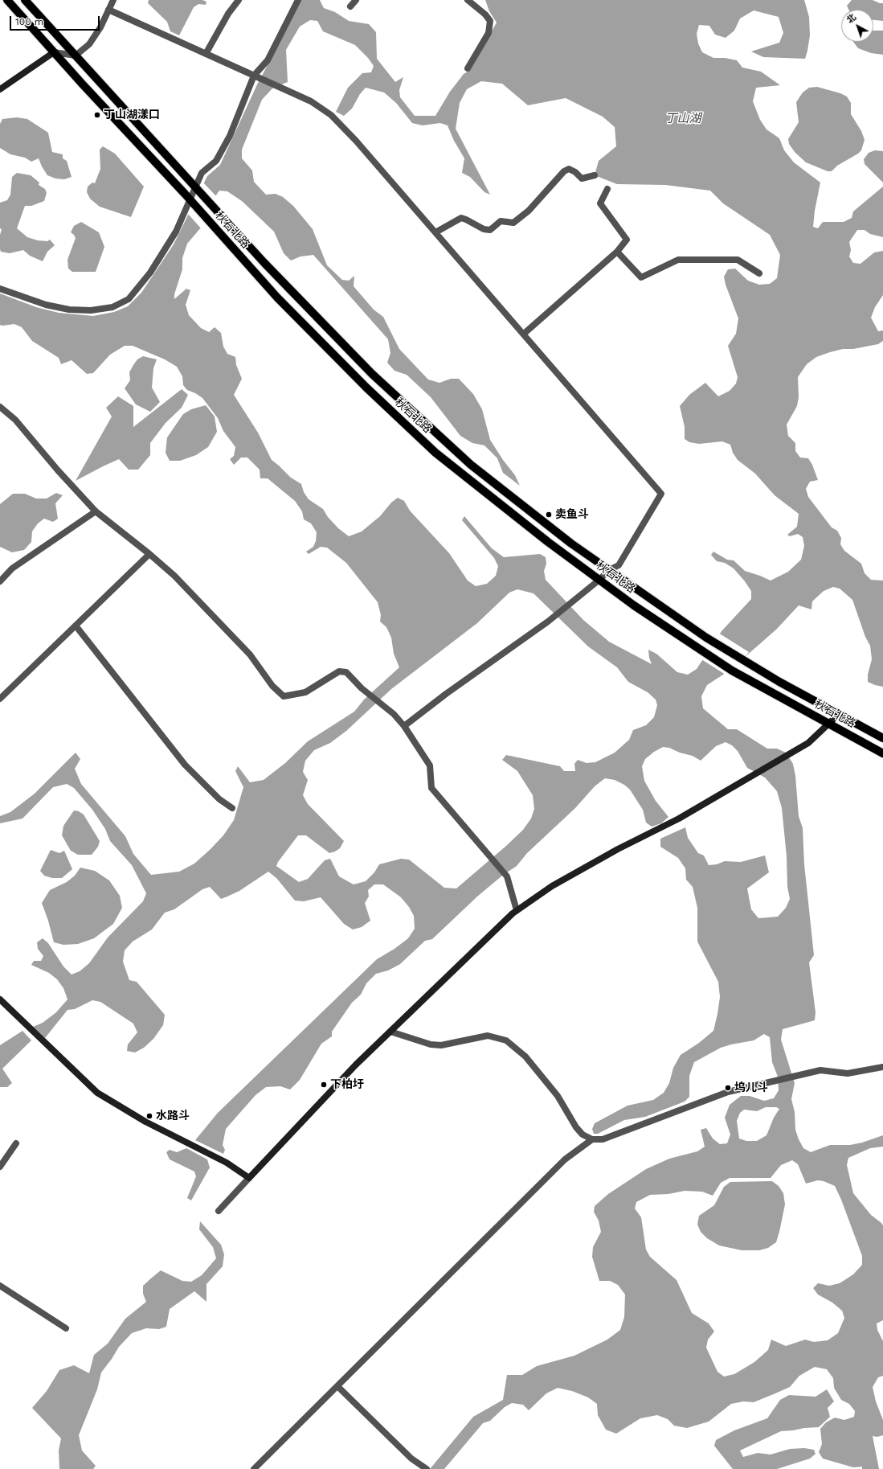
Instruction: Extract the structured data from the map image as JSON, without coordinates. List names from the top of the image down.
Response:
{
  "streets": {
    "main road": ["秋石北路"]
  },
  "water": ["丁山湖"],
  "places": [
    "丁山湖漾口",
    "卖鱼斗",
    "下柏圩",
    "坞儿斗",
    "水路斗"
  ],
  "scale_bar": "100 m",
  "north": "top left"
}
